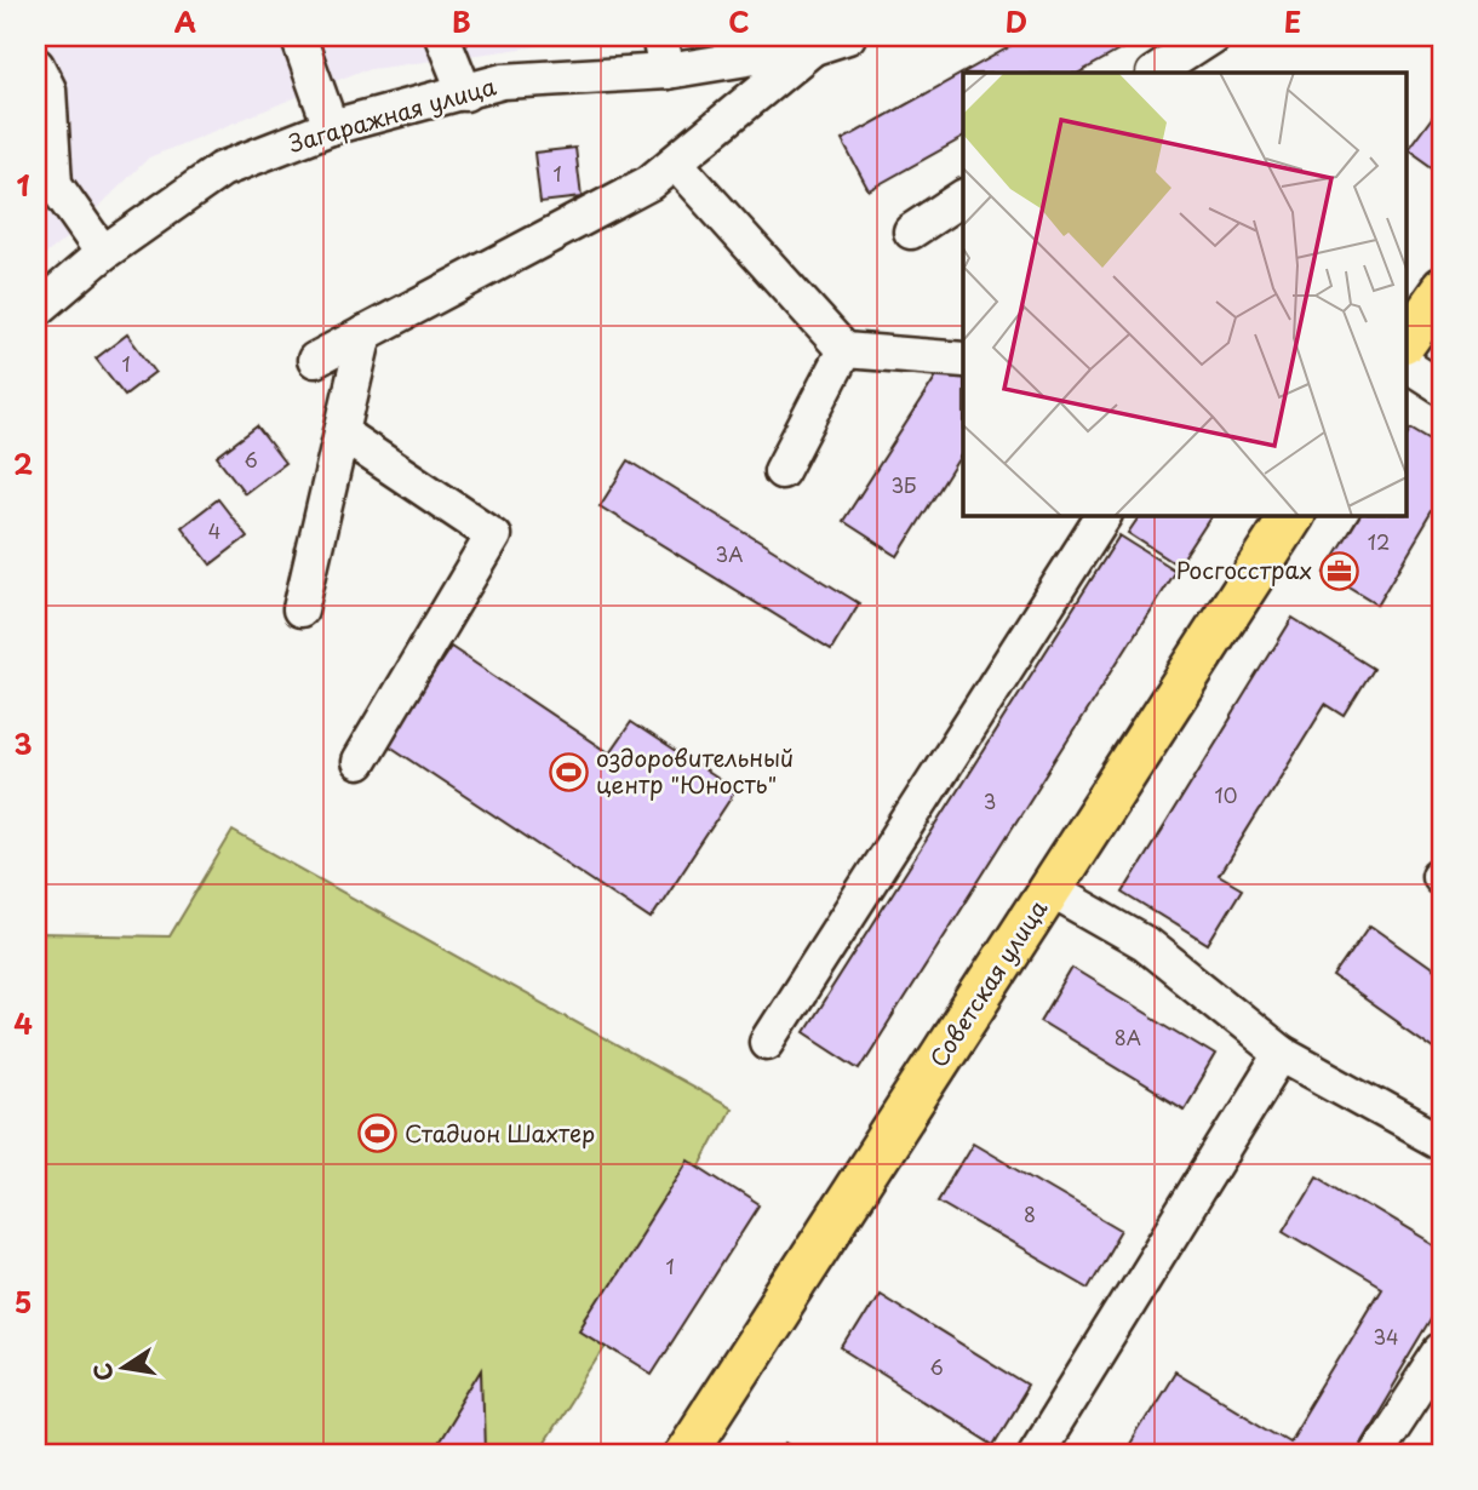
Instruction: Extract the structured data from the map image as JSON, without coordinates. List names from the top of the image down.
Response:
{
  "streets": {
    "main road": ["Советская улица"],
    "street": ["Загаражная улица"]
  },
  "places": {
    "office": ["Росгосстрах"],
    "sports": ["оздоровительный центр \"Юность\"", "Стадион Шахтер"]
  },
  "house_numbers": [
    "1",
    "1",
    "6",
    "3Б",
    "4",
    "12",
    "3А",
    "10",
    "3",
    "8А",
    "8",
    "1",
    "34",
    "6"
  ],
  "north": "left",
  "grid": {
    "columns": [
      "A",
      "B",
      "C",
      "D",
      "E"
    ],
    "rows": [
      "1",
      "2",
      "3",
      "4",
      "5"
    ]
  }
}
